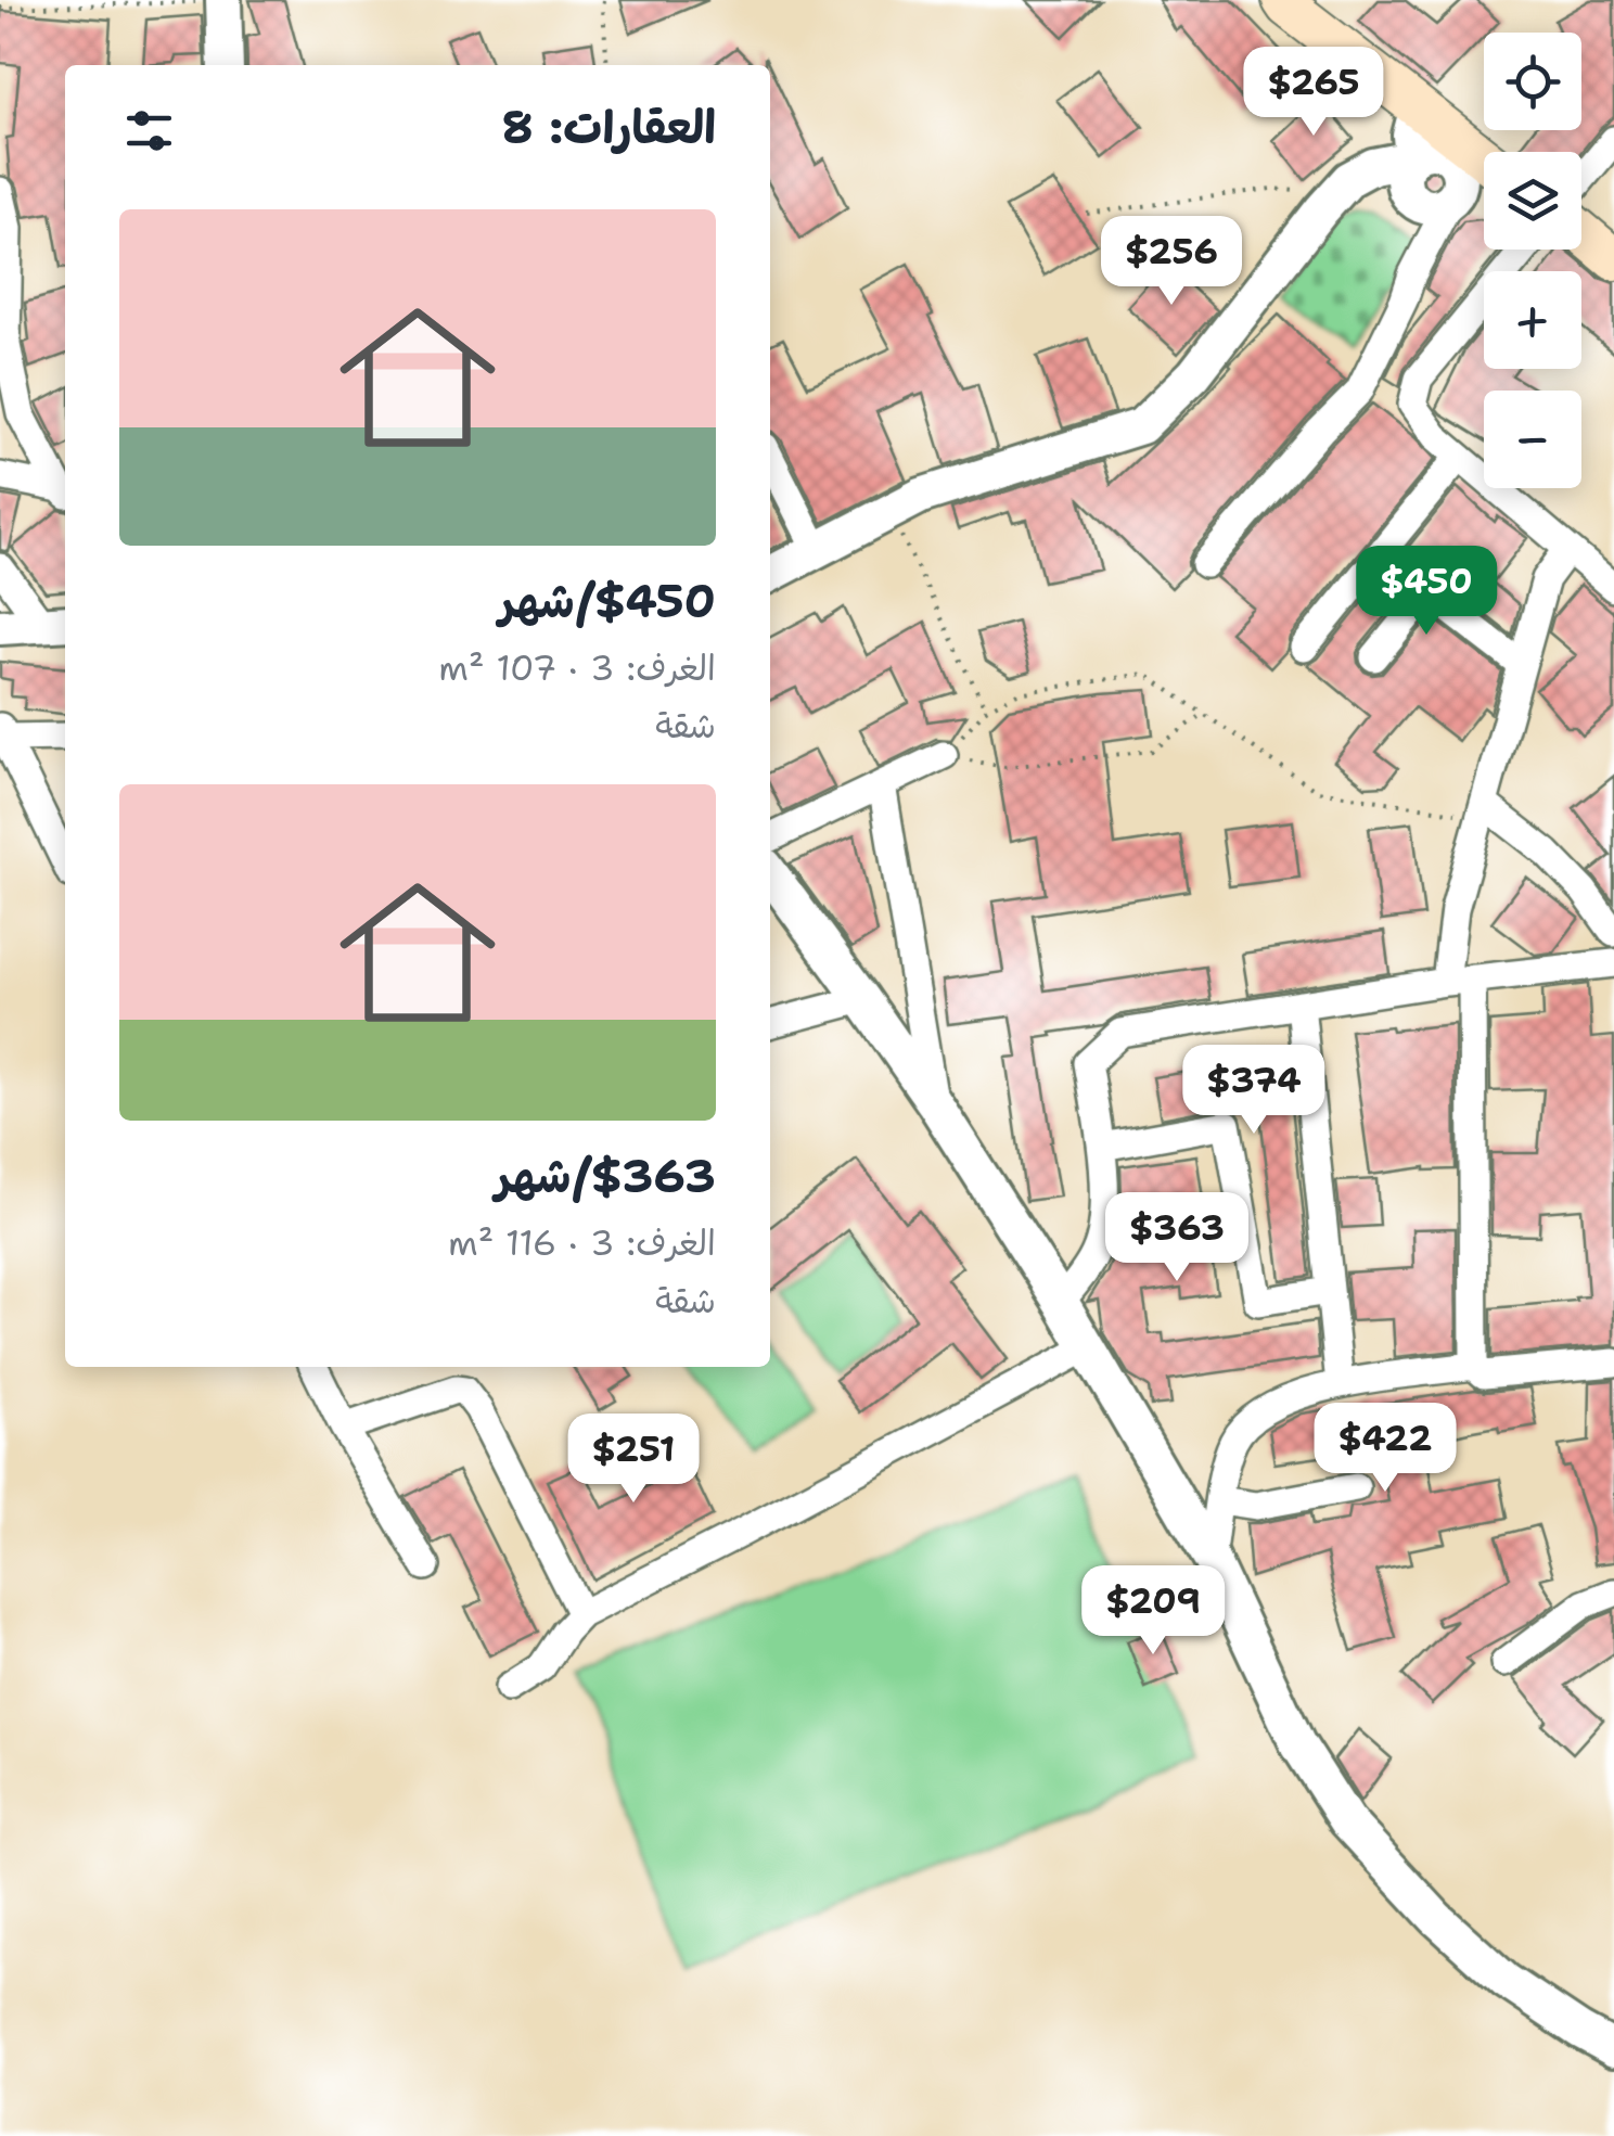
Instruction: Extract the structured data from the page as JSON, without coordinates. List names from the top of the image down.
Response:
{
  "page": {
    "map_buttons": ["+", "−"],
    "price": [
      "$265",
      "$256",
      "$450",
      "$374",
      "$363",
      "$422",
      "$251",
      "$209"
    ],
    "heading": "العقارات: 8",
    "list": [
      {
        "name": "$450/شهر",
        "note": "الغرف: 3 · 107 m² · شقة"
      },
      {
        "name": "$363/شهر",
        "note": "الغرف: 3 · 116 m² · شقة"
      }
    ]
  }
}
